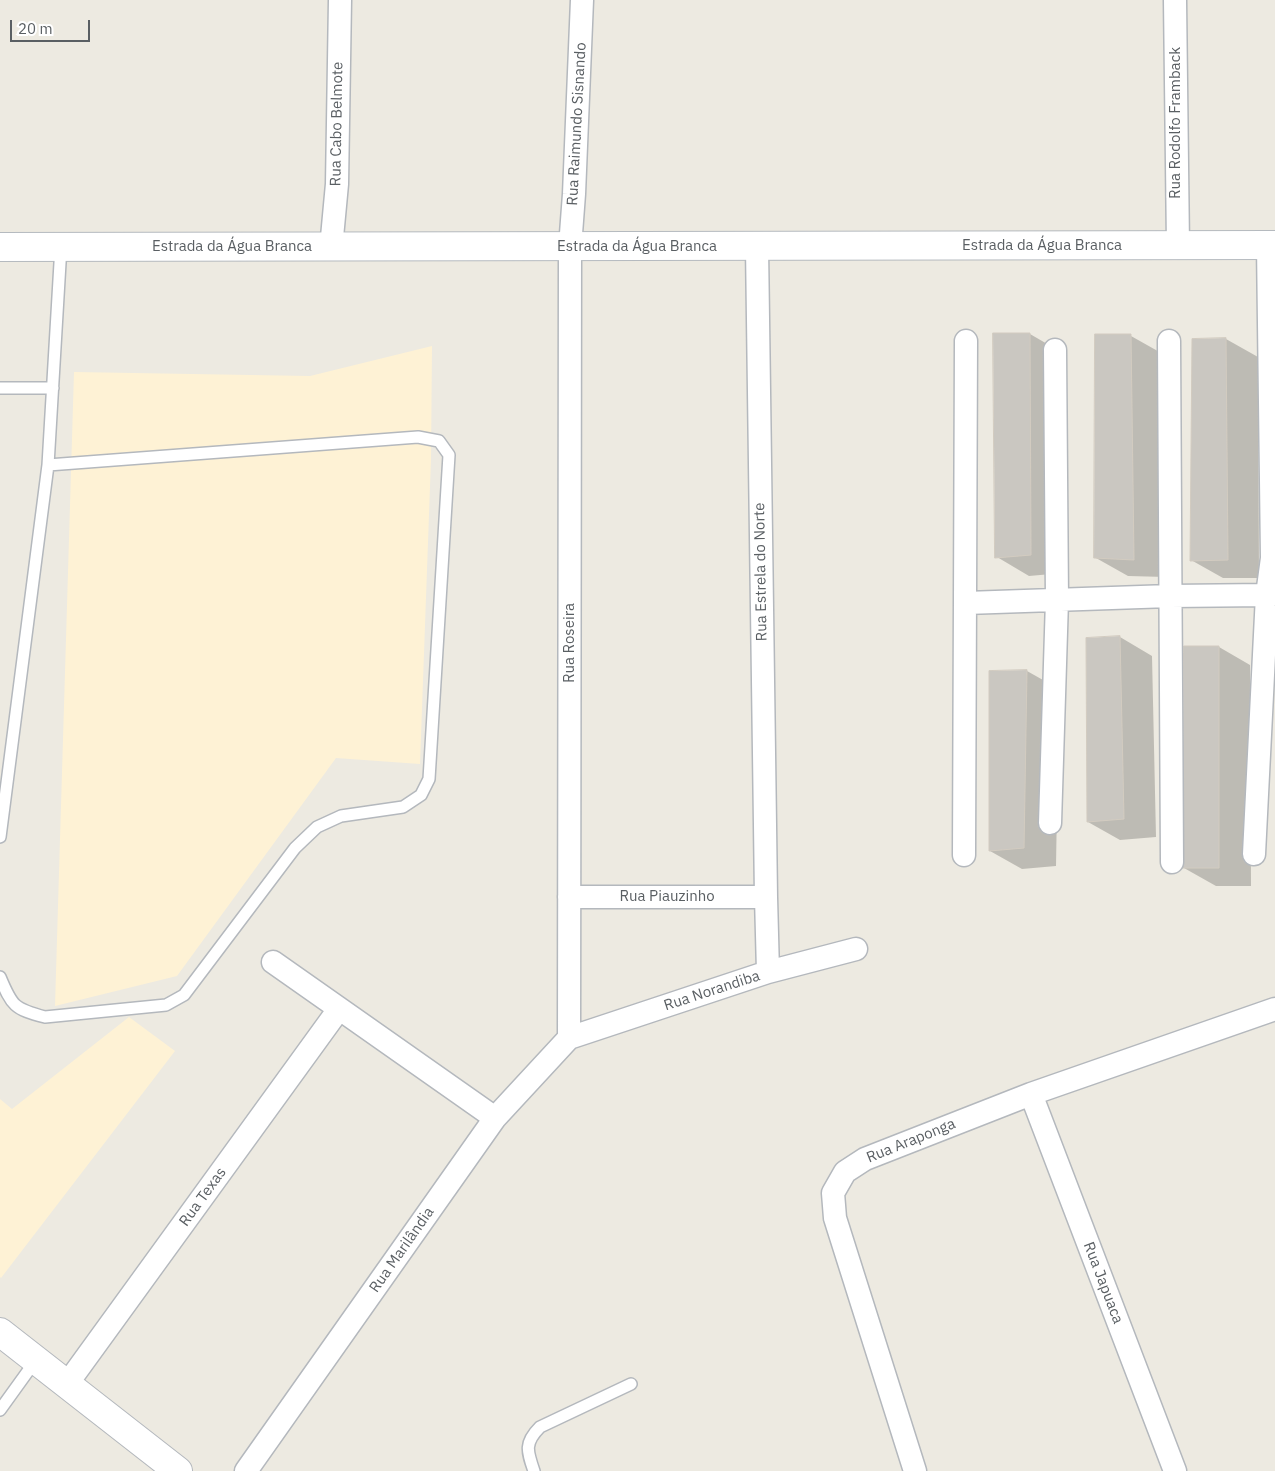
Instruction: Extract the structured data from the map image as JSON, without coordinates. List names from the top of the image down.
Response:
{
  "streets": {
    "main road": ["Estrada da Água Branca"],
    "street": [
      "Rua Rodolfo Framback",
      "Rua Cabo Belmote",
      "Rua Raimundo Sisnando",
      "Rua Estrela do Norte",
      "Rua Roseira",
      "Rua Piauzinho",
      "Rua Norandiba",
      "Rua Araponga",
      "Rua Texas",
      "Rua Marilândia",
      "Rua Japuaca"
    ]
  },
  "crossings": [
    ["Rua Rodolfo Framback", "Estrada da Água Branca"],
    ["Rua Cabo Belmote", "Estrada da Água Branca"],
    ["Rua Raimundo Sisnando", "Estrada da Água Branca"],
    ["Rua Raimundo Sisnando", "Rua Roseira"],
    ["Estrada da Água Branca", "Rua Estrela do Norte"],
    ["Estrada da Água Branca", "Rua Roseira"],
    ["Rua Estrela do Norte", "Rua Piauzinho"],
    ["Rua Estrela do Norte", "Rua Norandiba"],
    ["Rua Roseira", "Rua Piauzinho"],
    ["Rua Roseira", "Rua Norandiba"],
    ["Rua Roseira", "Rua Marilândia"],
    ["Rua Norandiba", "Rua Marilândia"],
    ["Rua Araponga", "Rua Japuaca"]
  ],
  "scale_bar": "20 m"
}
